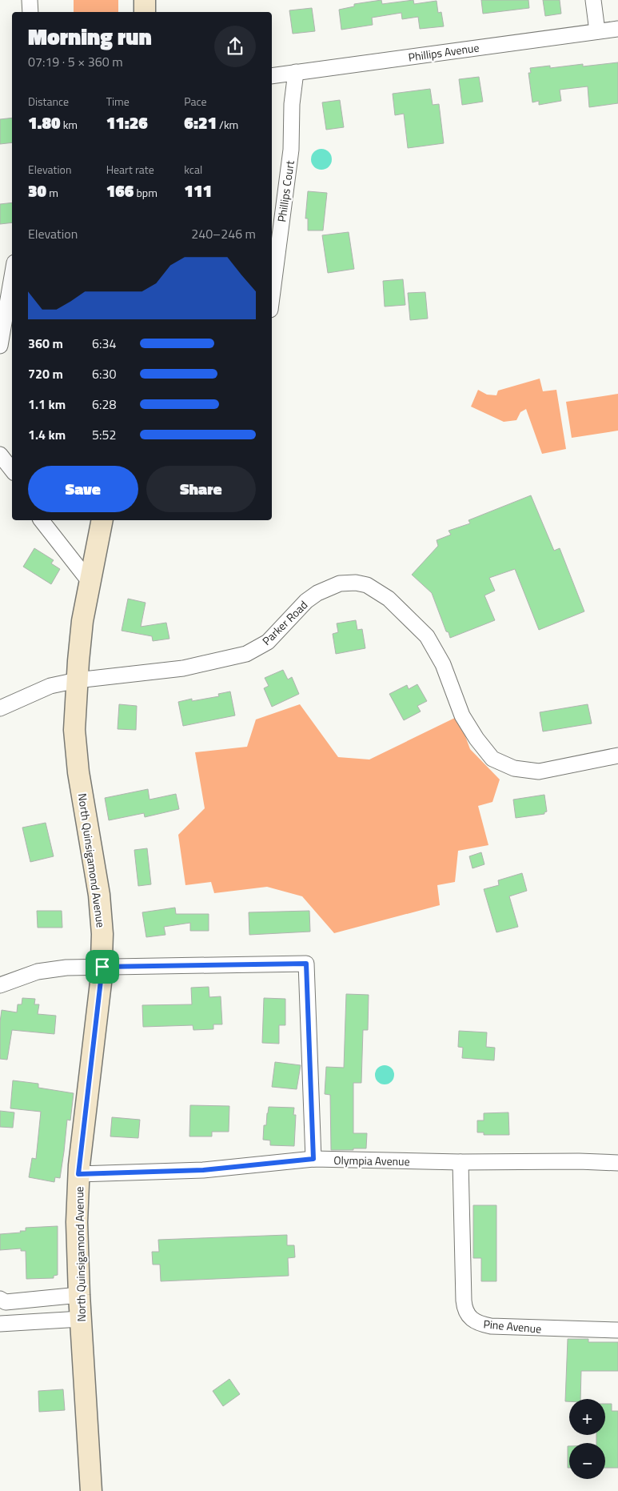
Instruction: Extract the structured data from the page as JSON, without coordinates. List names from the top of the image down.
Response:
{
  "streets": {
    "main road": ["North Quinsigamond Avenue"],
    "street": [
      "Phillips Avenue",
      "Phillips Court",
      "Parker Road",
      "Olympia Avenue",
      "Pine Avenue"
    ]
  },
  "crossings": [
    ["Phillips Avenue", "Phillips Court"],
    ["Parker Road", "North Quinsigamond Avenue"],
    ["North Quinsigamond Avenue", "Olympia Avenue"],
    ["Olympia Avenue", "Pine Avenue"]
  ],
  "page": {
    "heading": ["Morning run", "07:19 · 5 × 360 m"],
    "stats": [
      ["Distance", "1.80 km"],
      ["Time", "11:26"],
      ["Pace", "6:21 /km"],
      ["Elevation", "30 m"],
      ["Heart rate", "166 bpm"],
      ["kcal", "111"]
    ],
    "chart": ["Elevation", "240–246 m"],
    "list": [
      {
        "name": "360 m",
        "note": "6:34"
      },
      {
        "name": "720 m",
        "note": "6:30"
      },
      {
        "name": "1.1 km",
        "note": "6:28"
      },
      {
        "name": "1.4 km",
        "note": "5:52"
      }
    ],
    "buttons": ["Save", "Share"],
    "map_buttons": ["+", "−"]
  }
}
